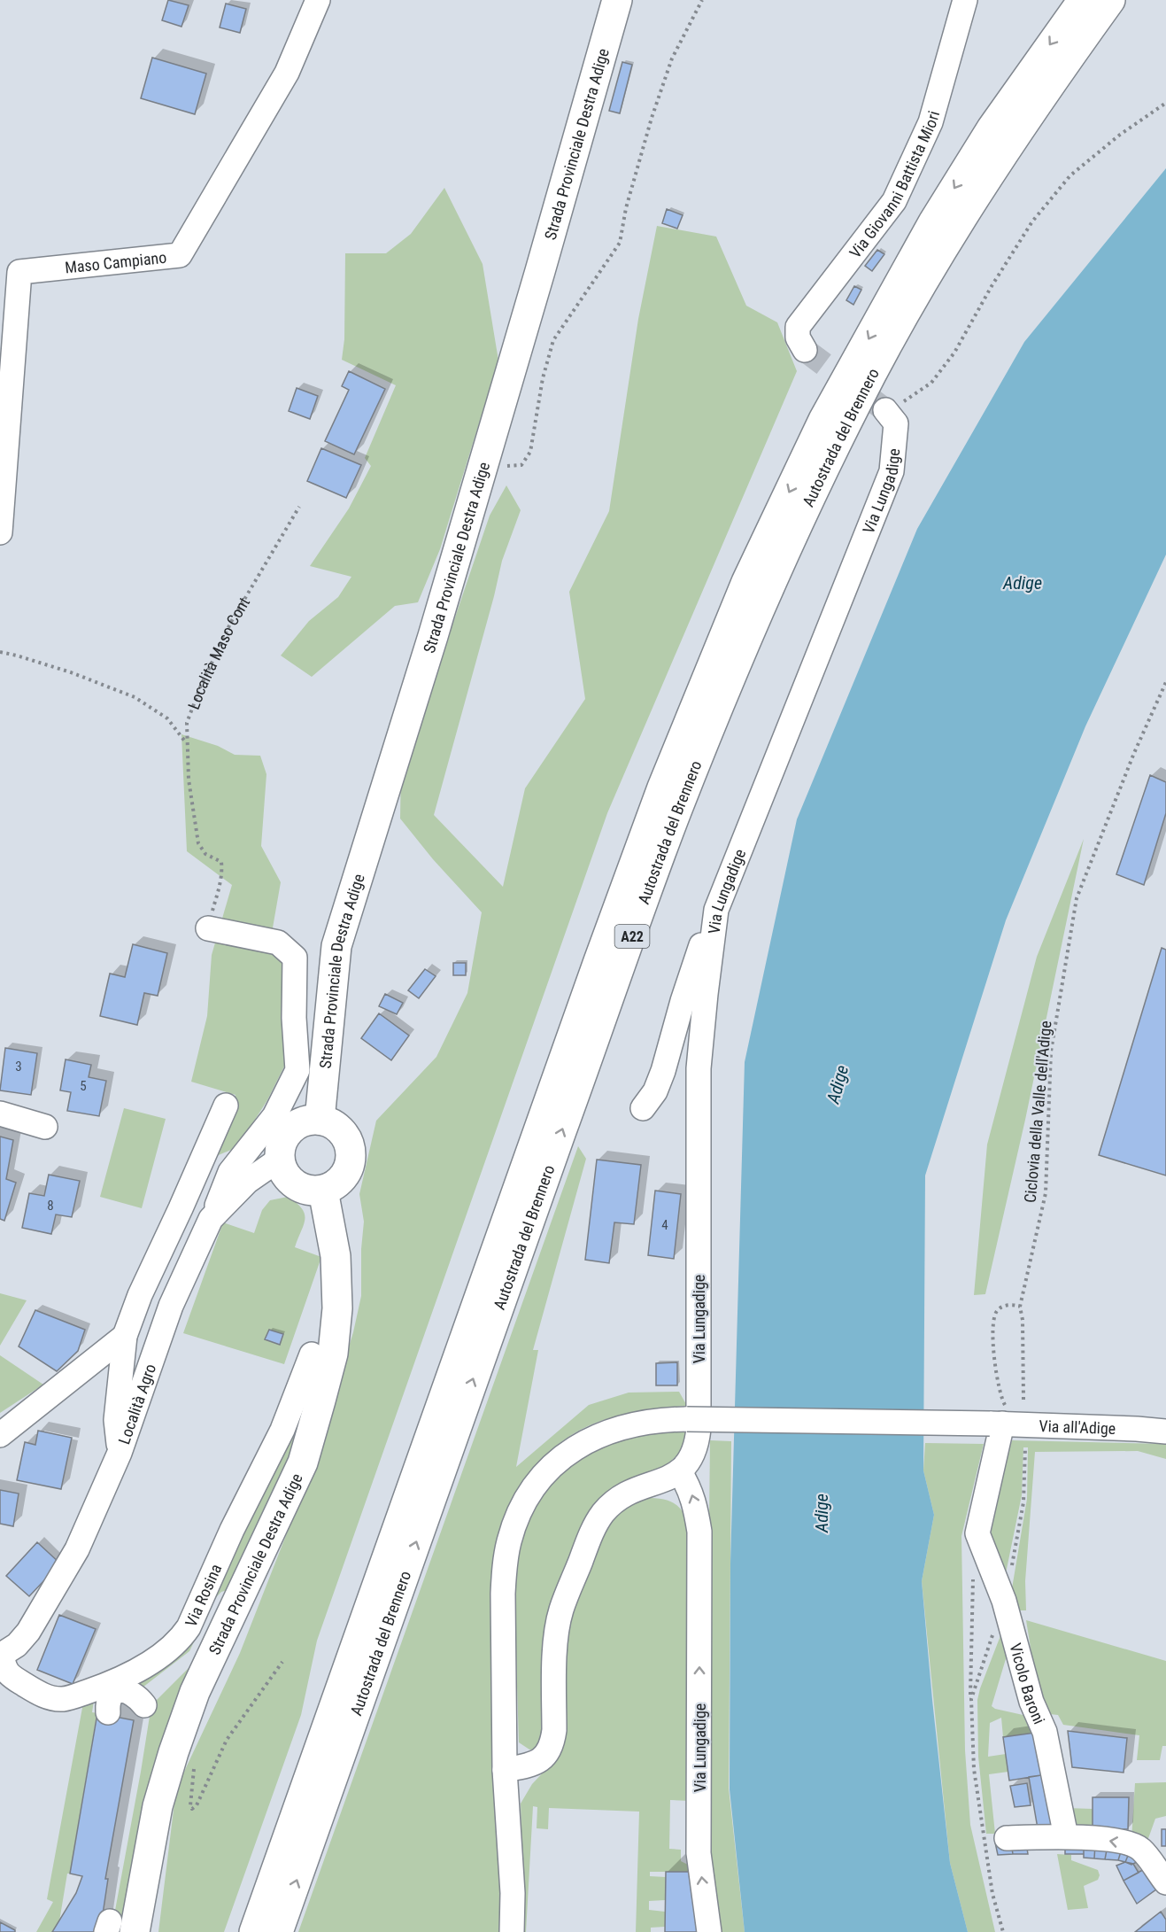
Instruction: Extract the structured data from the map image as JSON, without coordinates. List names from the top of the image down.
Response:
{
  "streets": {
    "main road": ["Strada Provinciale Destra Adige", "Autostrada del Brennero", "A22"],
    "street": [
      "Via Giovanni Battista Miori",
      "Maso Campiano",
      "Via Lungadige",
      "Località Agro",
      "Via all'Adige",
      "Via Rosina",
      "Vicolo Baroni"
    ],
    "path": ["Località Maso Cont", "Ciclovia della Valle dell'Adige"]
  },
  "crossings": [
    ["Strada Provinciale Destra Adige", "Località Agro"],
    ["Via Lungadige", "Via all'Adige"],
    ["Località Agro", "Via Rosina"],
    ["Via all'Adige", "Vicolo Baroni"]
  ],
  "water": ["Adige"],
  "house_numbers": [
    "3",
    "5",
    "8",
    "4"
  ]
}
